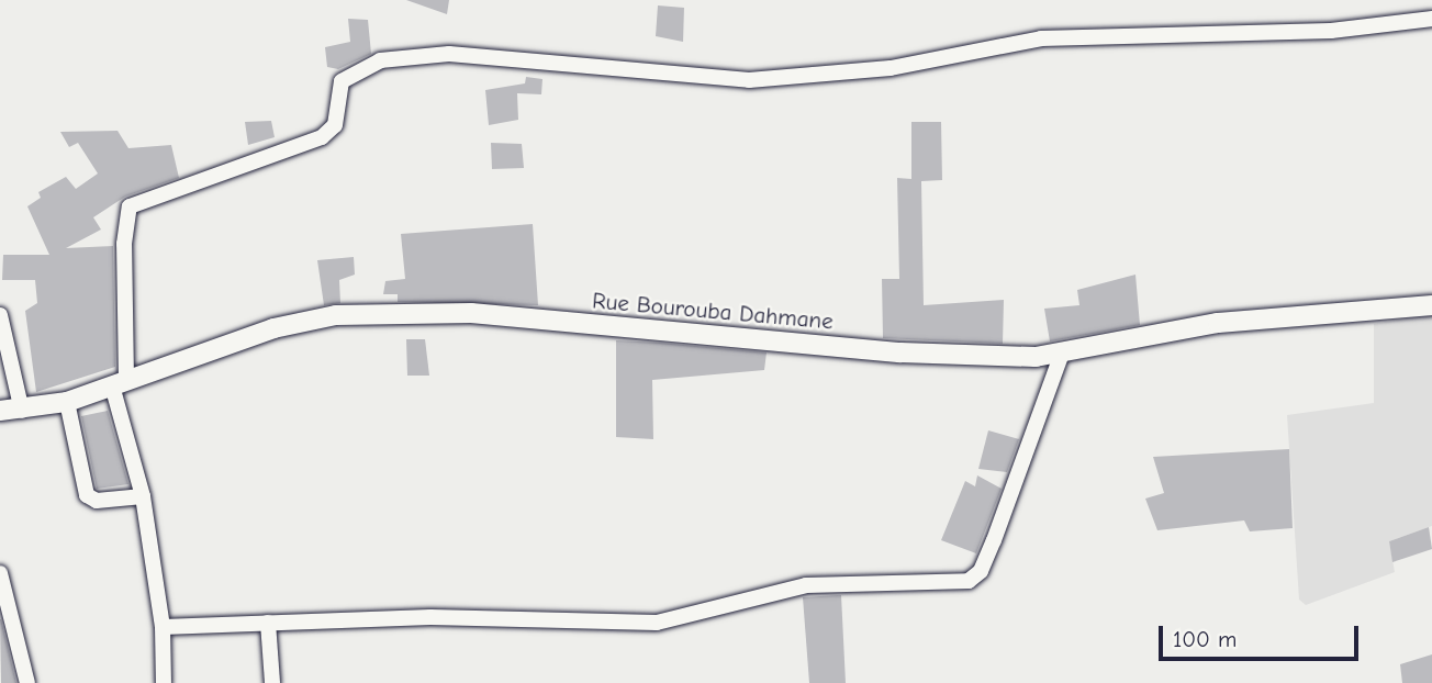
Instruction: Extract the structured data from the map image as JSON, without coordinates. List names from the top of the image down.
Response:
{
  "streets": {
    "street": ["Rue Bourouba Dahmane"]
  },
  "scale_bar": "100 m"
}
